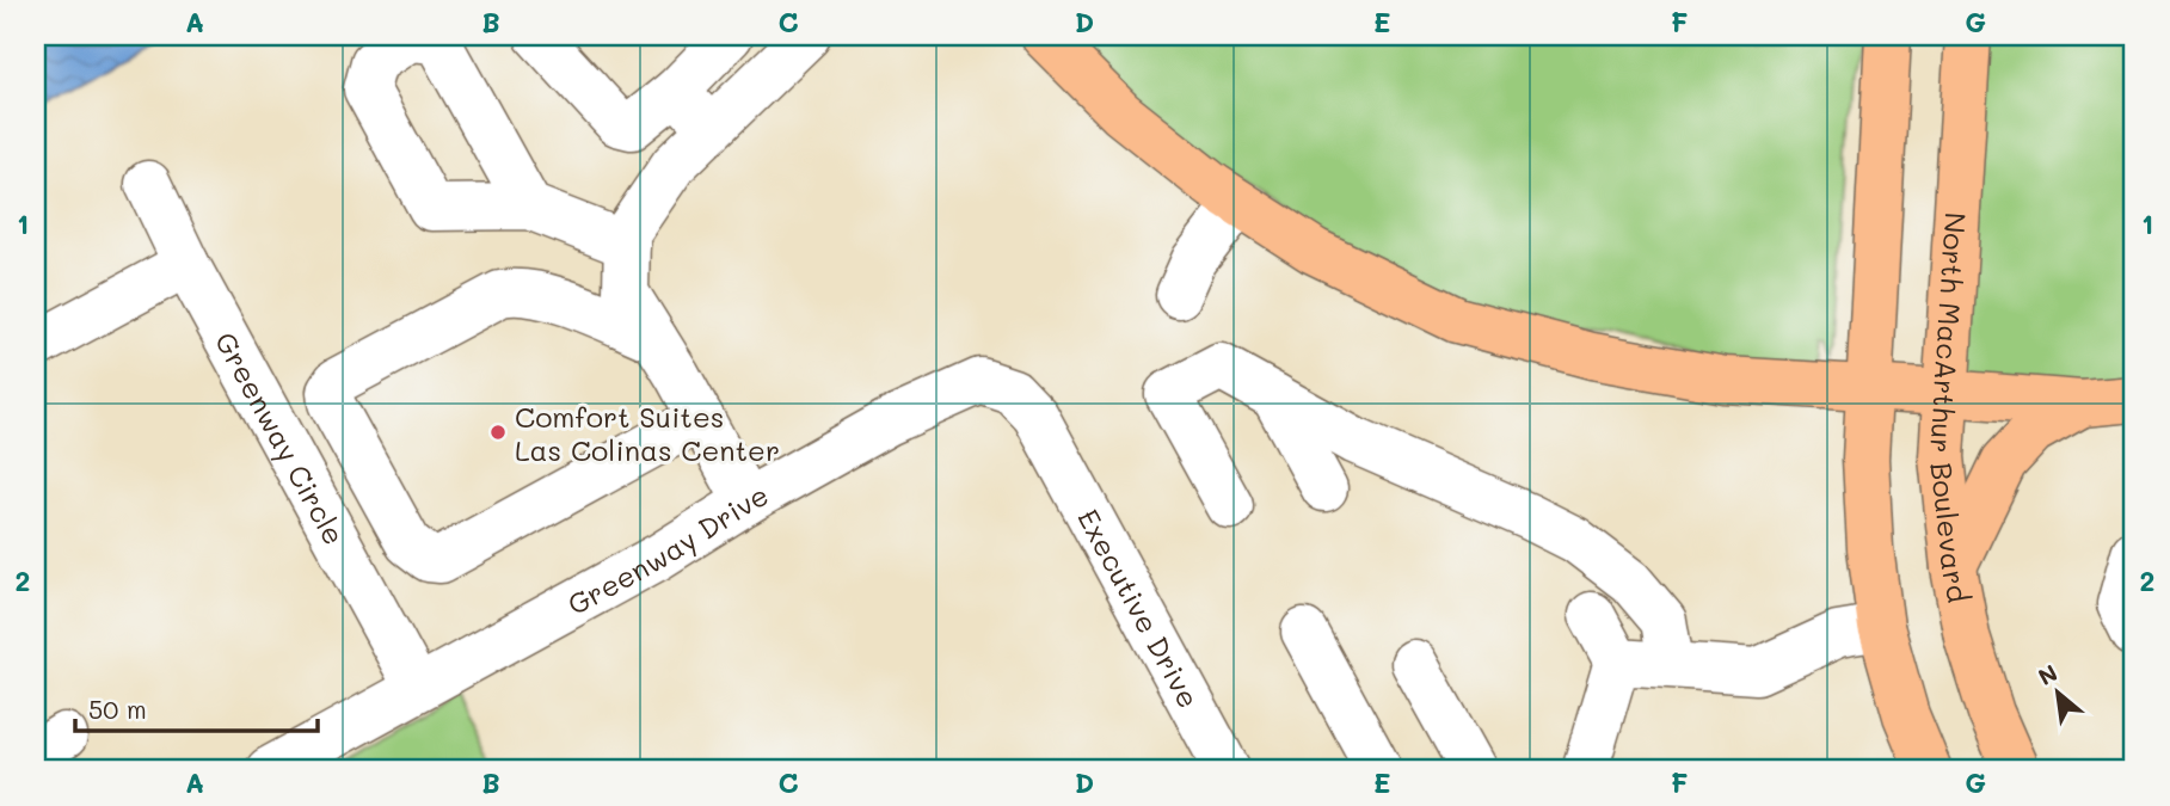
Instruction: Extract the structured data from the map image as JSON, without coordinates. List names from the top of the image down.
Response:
{
  "streets": {
    "main road": ["North MacArthur Boulevard"],
    "street": ["Greenway Circle", "Greenway Drive", "Executive Drive"]
  },
  "crossings": [
    ["Greenway Circle", "Greenway Drive"],
    ["Greenway Drive", "Executive Drive"]
  ],
  "places": ["Comfort Suites Las Colinas Center"],
  "scale_bar": "50 m",
  "north": "top left",
  "grid": {
    "columns": [
      "A",
      "B",
      "C",
      "D",
      "E",
      "F",
      "G"
    ],
    "rows": ["1", "2"]
  }
}
